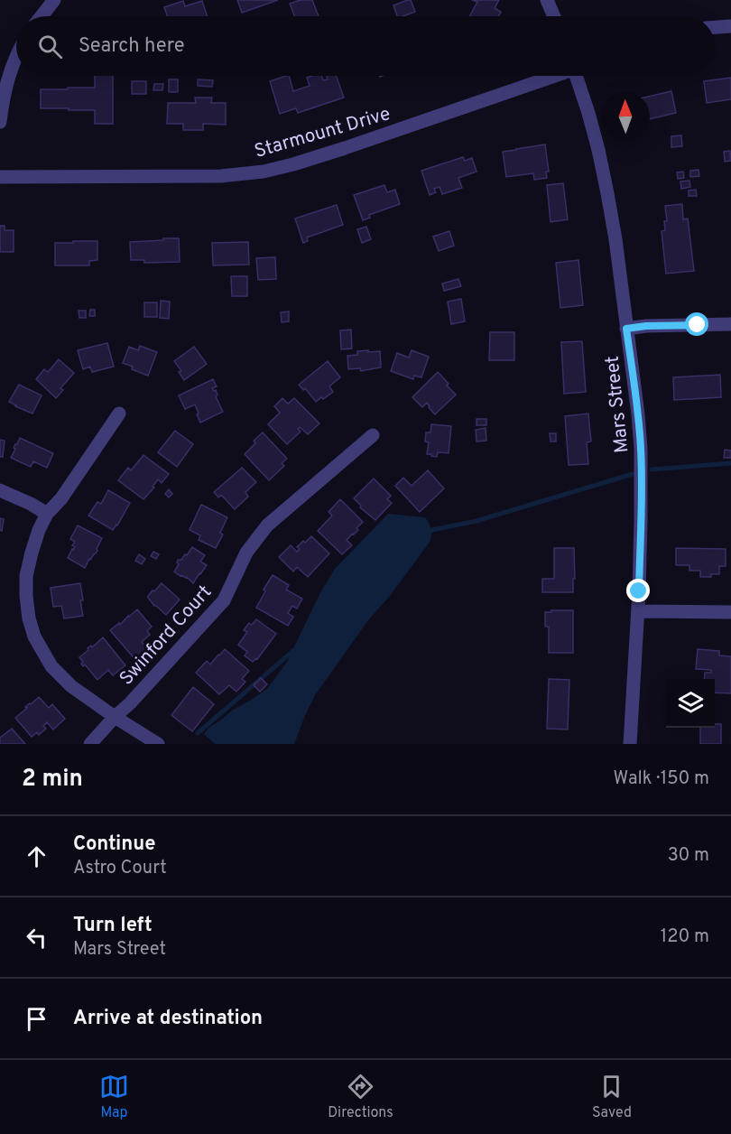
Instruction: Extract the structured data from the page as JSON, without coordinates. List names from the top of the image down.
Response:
{
  "streets": {
    "street": ["Starmount Drive", "Mars Street", "Swinford Court"]
  },
  "north": "top",
  "page": {
    "search": "Search here",
    "heading": ["2 min", "Walk · 150 m"],
    "list": [
      ["Continue", "Astro Court", "30 m"],
      ["Turn left", "Mars Street", "120 m"],
      "Arrive at destination"
    ],
    "nav": ["Map", "Directions", "Saved"]
  }
}
